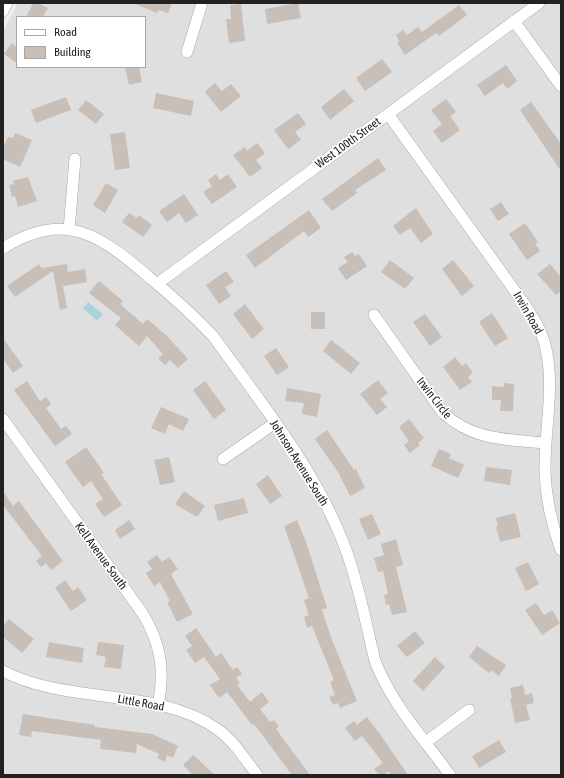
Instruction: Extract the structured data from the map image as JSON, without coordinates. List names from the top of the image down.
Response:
{
  "streets": {
    "street": [
      "West 100th Street",
      "Irwin Road",
      "Irwin Circle",
      "Johnson Avenue South",
      "Kell Avenue South",
      "Little Road"
    ]
  },
  "crossings": [
    ["West 100th Street", "Irwin Road"],
    ["West 100th Street", "Johnson Avenue South"],
    ["Irwin Road", "Irwin Circle"],
    ["Kell Avenue South", "Little Road"]
  ],
  "legend": ["Road", "Building"]
}
